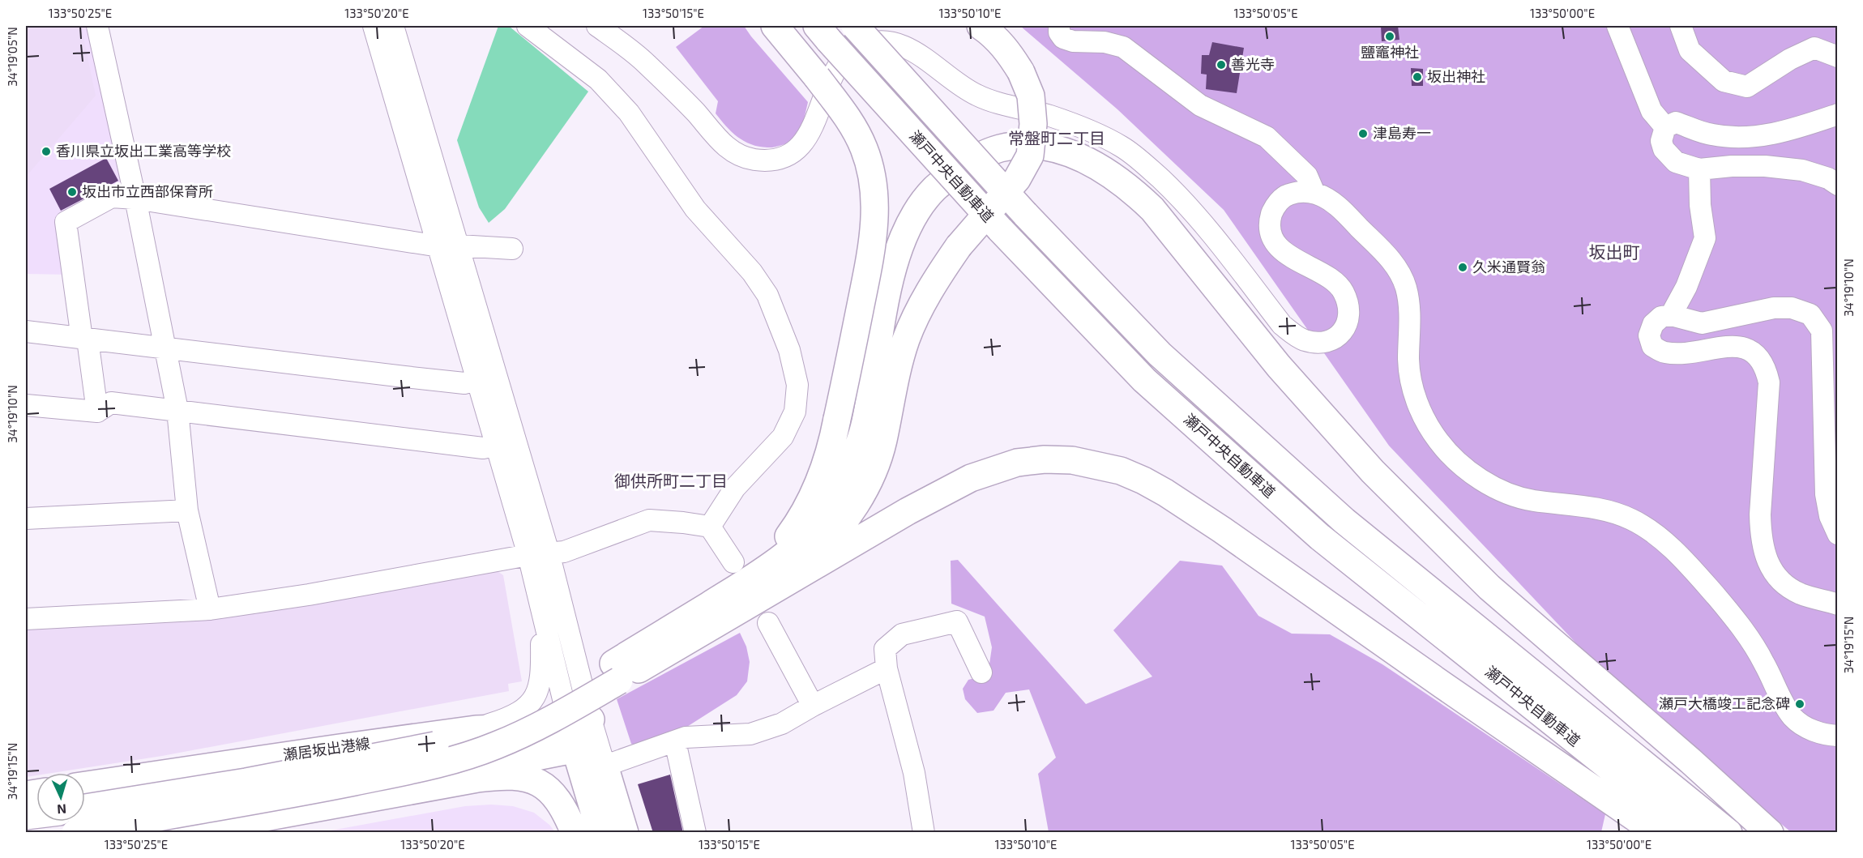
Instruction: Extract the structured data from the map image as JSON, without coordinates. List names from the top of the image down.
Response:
{
  "streets": {
    "main road": ["瀬戸中央自動車道", "瀬居坂出港線"]
  },
  "districts": ["常盤町二丁目", "坂出町", "御供所町二丁目"],
  "places": [
    "鹽竈神社",
    "善光寺",
    "坂出神社",
    "津島寿一",
    "香川県立坂出工業高等学校",
    "坂出市立西部保育所",
    "久米通賢翁",
    "瀬戸大橋竣工記念碑"
  ],
  "north": "bottom",
  "coordinates": [
    "133°50'25\"E",
    "133°50'20\"E",
    "133°50'15\"E",
    "133°50'10\"E",
    "133°50'05\"E",
    "133°50'00\"E",
    "34°19'05\"N",
    "34°19'10\"N",
    "34°19'15\"N"
  ]
}
